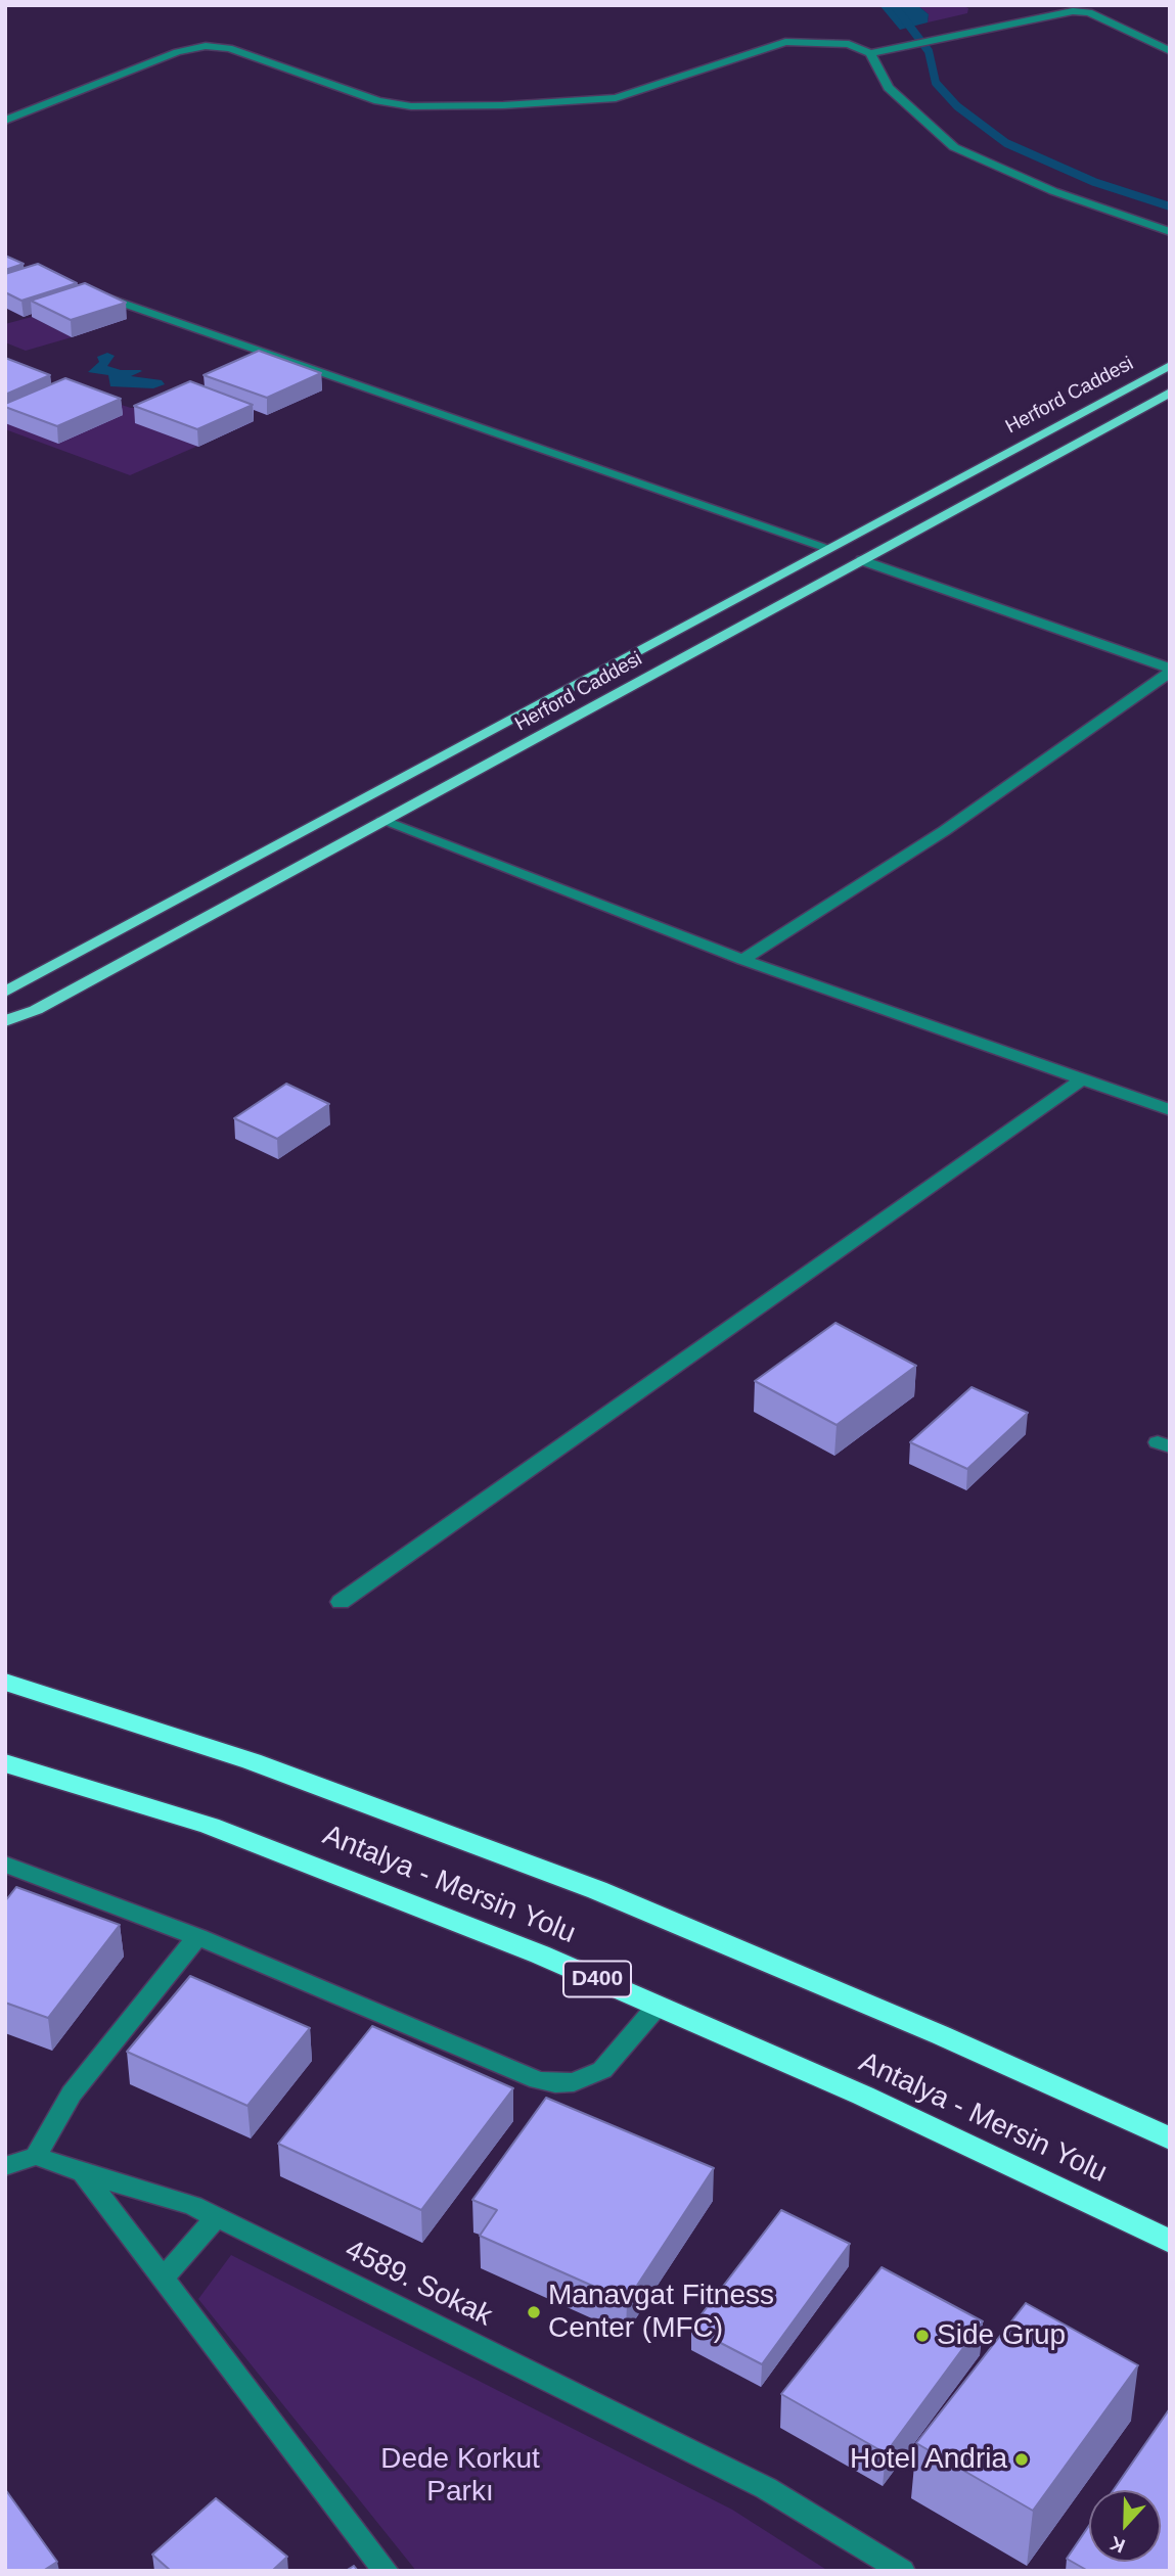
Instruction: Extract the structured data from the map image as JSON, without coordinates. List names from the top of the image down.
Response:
{
  "streets": {
    "highway": ["Antalya - Mersin Yolu", "D400"],
    "main road": ["Herford Caddesi"],
    "street": ["4589. Sokak"]
  },
  "parks": ["Dede Korkut Parkı"],
  "places": ["Manavgat Fitness Center (MFC)", "Side Grup", "Hotel Andria"],
  "north": "bottom"
}
